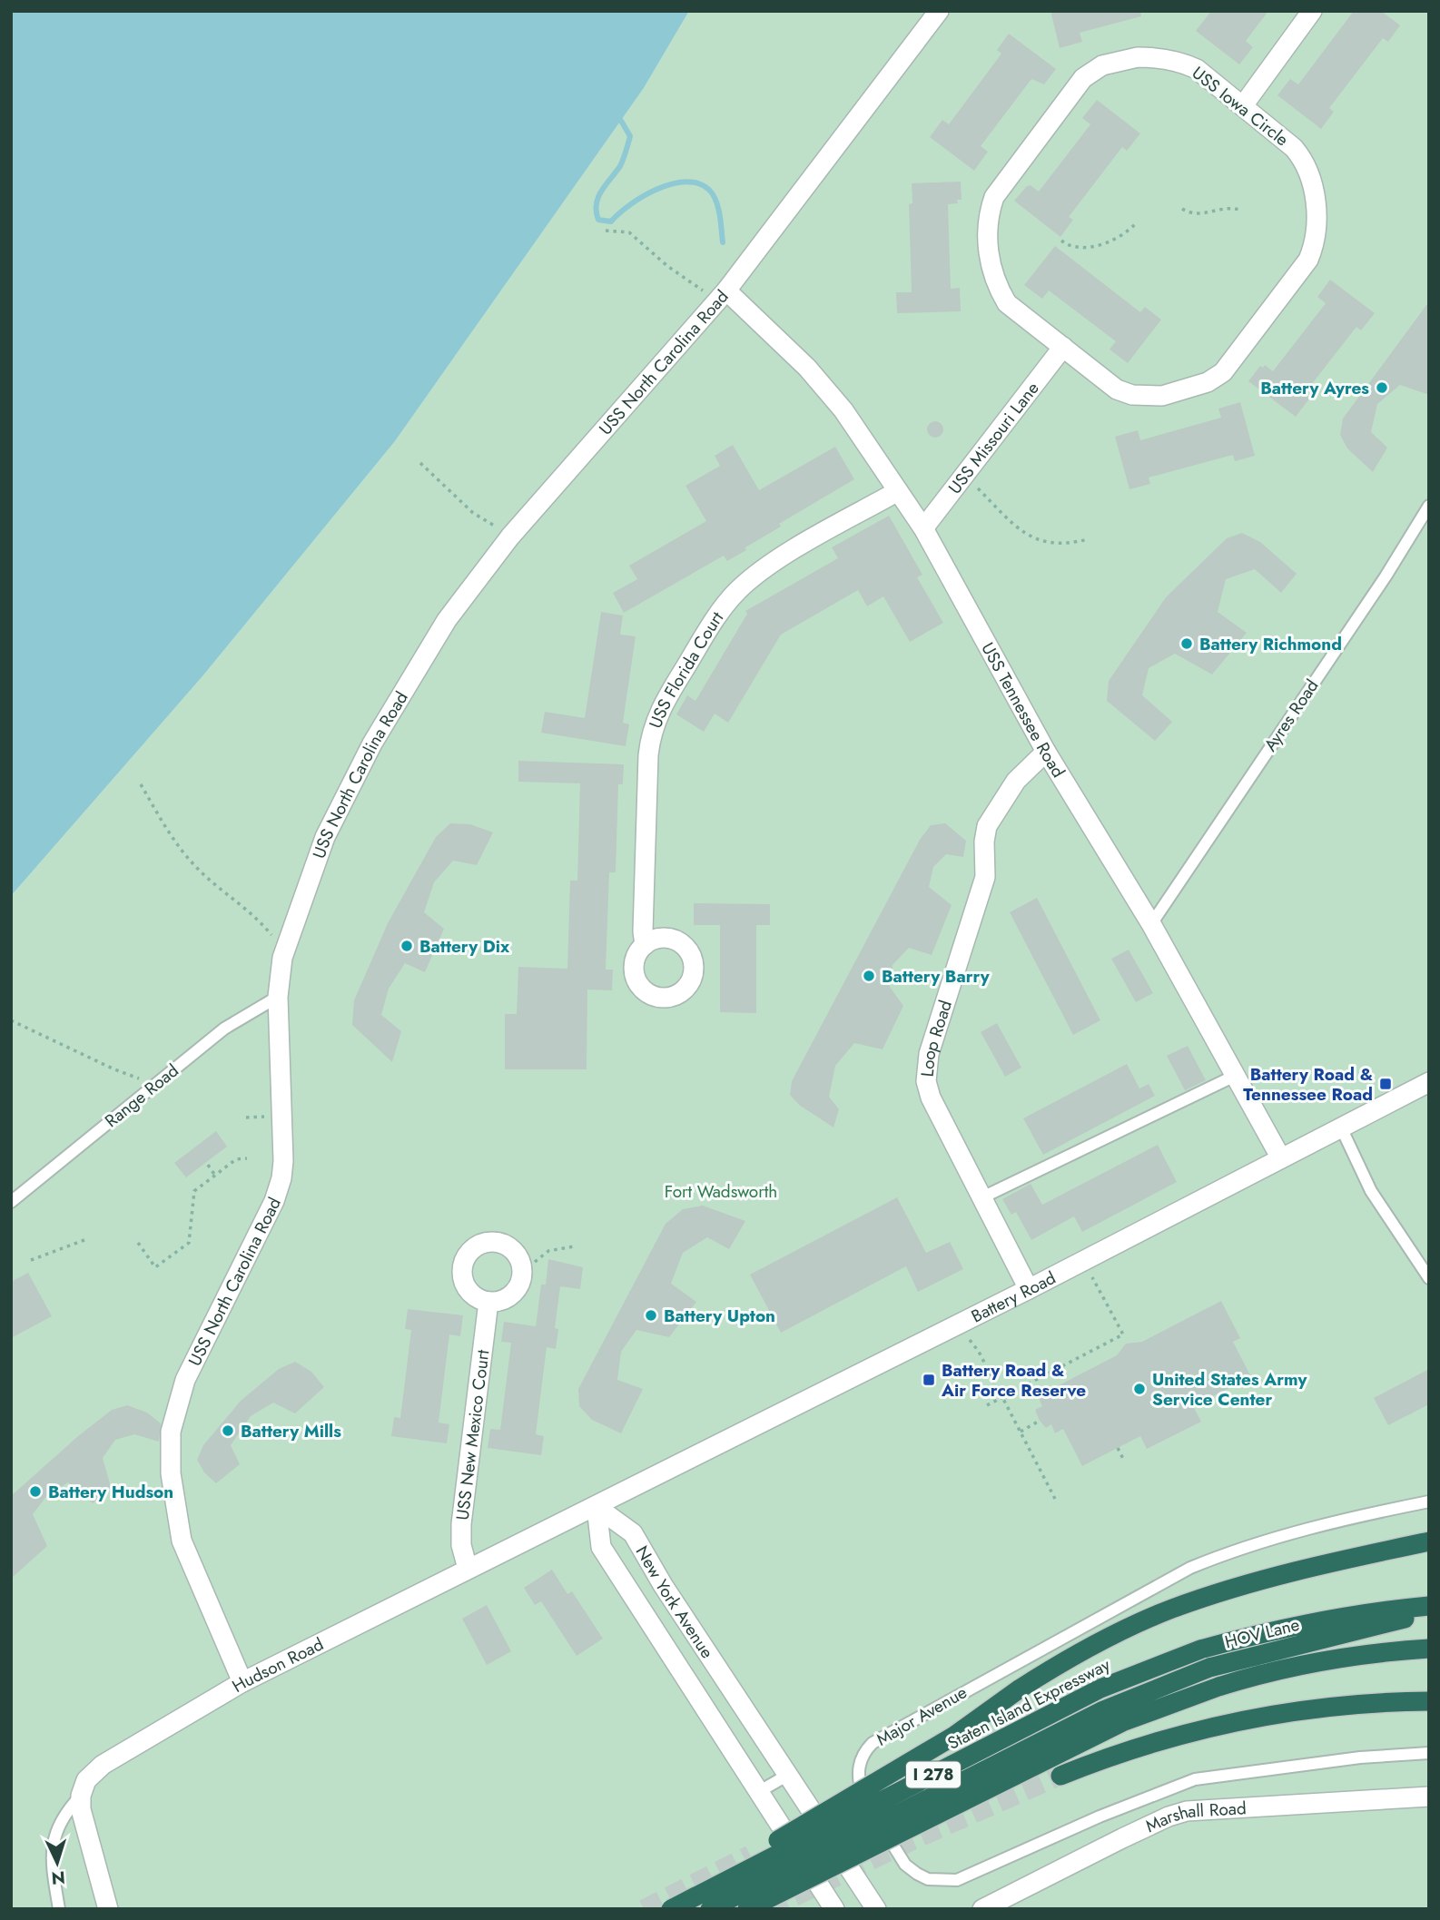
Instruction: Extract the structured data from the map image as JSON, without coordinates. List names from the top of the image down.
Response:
{
  "streets": {
    "highway": ["HOV Lane", "Staten Island Expressway", "I 278"],
    "street": [
      "USS Iowa Circle",
      "USS North Carolina Road",
      "USS Missouri Lane",
      "USS Florida Court",
      "USS Tennessee Road",
      "Loop Road",
      "Battery Road",
      "USS New Mexico Court",
      "New York Avenue",
      "Hudson Road",
      "Marshall Road"
    ],
    "lane": ["Ayres Road", "Range Road", "Major Avenue"]
  },
  "crossings": [
    ["USS Iowa Circle", "USS Missouri Lane"],
    ["USS North Carolina Road", "USS Tennessee Road"],
    ["USS North Carolina Road", "Range Road"],
    ["USS North Carolina Road", "Hudson Road"],
    ["USS Missouri Lane", "USS Tennessee Road"],
    ["USS Florida Court", "USS Tennessee Road"],
    ["USS Tennessee Road", "Ayres Road"],
    ["USS Tennessee Road", "Loop Road"],
    ["USS Tennessee Road", "Battery Road"],
    ["Loop Road", "Battery Road"],
    ["Battery Road", "New York Avenue"],
    ["Battery Road", "Hudson Road"],
    ["USS New Mexico Court", "Hudson Road"],
    ["New York Avenue", "Hudson Road"]
  ],
  "parks": ["Fort Wadsworth"],
  "places": {
    "other": [
      "Battery Ayres",
      "Battery Richmond",
      "Battery Dix",
      "Battery Barry",
      "Battery Upton",
      "United States Army Service Center",
      "Battery Mills",
      "Battery Hudson"
    ],
    "transit": ["Battery Road & Tennessee Road", "Battery Road & Air Force Reserve"]
  },
  "north": "bottom"
}
